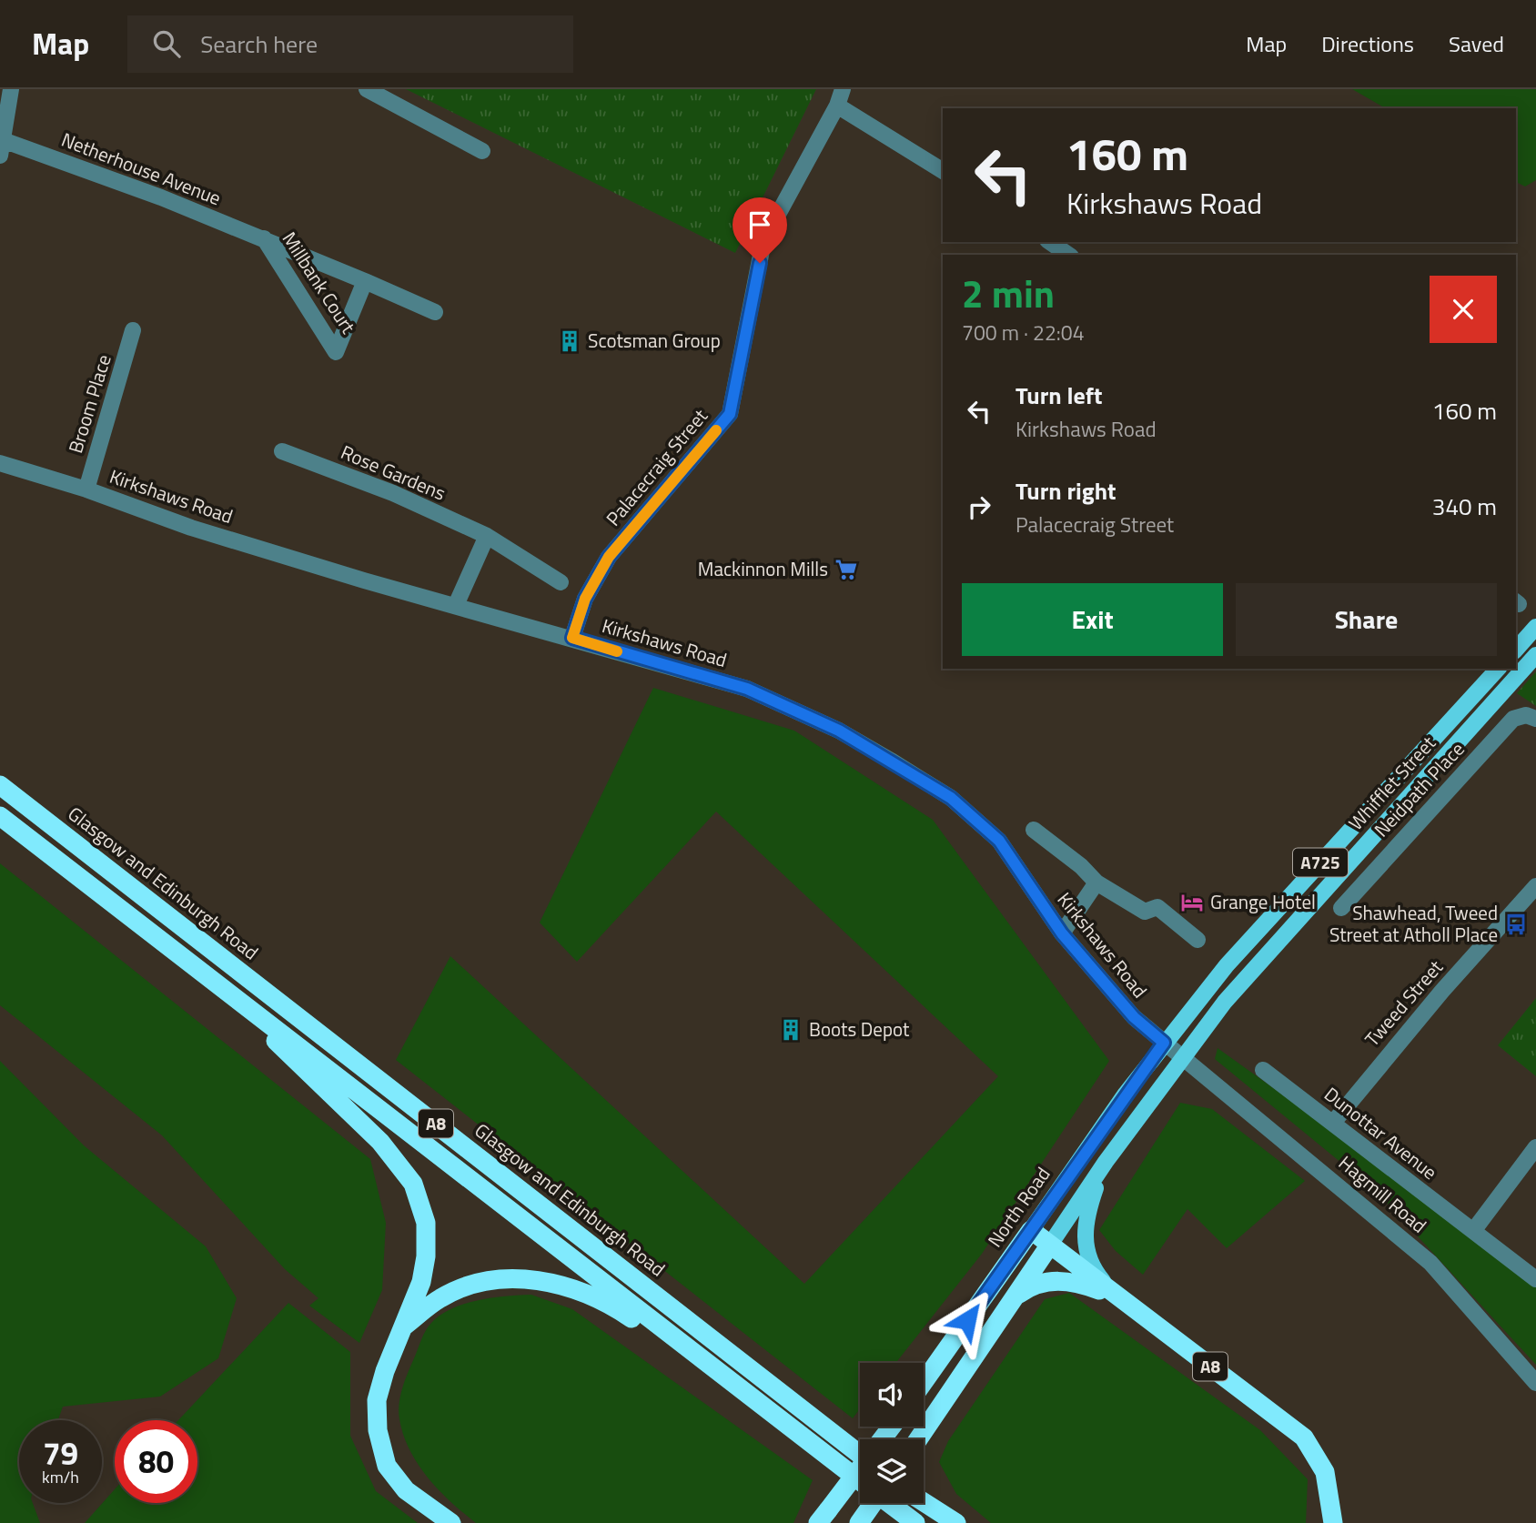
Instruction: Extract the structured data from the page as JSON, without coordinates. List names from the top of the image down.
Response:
{
  "streets": {
    "highway": [
      "A725",
      "Glasgow and Edinburgh Road",
      "A8",
      "North Road"
    ],
    "main road": ["Whifflet Street"],
    "street": [
      "Netherhouse Avenue",
      "Millbank Court",
      "Broom Place",
      "Palacecraig Street",
      "Rose Gardens",
      "Kirkshaws Road",
      "Neidpath Place",
      "Tweed Street",
      "Dunottar Avenue",
      "Hagmill Road"
    ]
  },
  "crossings": [
    ["Netherhouse Avenue", "Millbank Court"],
    ["Broom Place", "Kirkshaws Road"],
    ["Palacecraig Street", "Kirkshaws Road"],
    ["Kirkshaws Road", "Whifflet Street"],
    ["Kirkshaws Road", "A725"],
    ["Kirkshaws Road", "Hagmill Road"],
    ["Kirkshaws Road", "North Road"],
    ["Whifflet Street", "A725"],
    ["Whifflet Street", "Hagmill Road"],
    ["Whifflet Street", "North Road"],
    ["A725", "A8"],
    ["A725", "Hagmill Road"],
    ["Tweed Street", "Dunottar Avenue"],
    ["A8", "North Road"]
  ],
  "places": {
    "building": ["Scotsman Group", "Boots Depot"],
    "supermarket": ["Mackinnon Mills"],
    "hotel": ["Grange Hotel"],
    "bus stop": ["Shawhead, Tweed Street at Atholl Place"]
  },
  "page": {
    "header": "Map",
    "search": "Search here",
    "nav": ["Map", "Directions", "Saved"],
    "turn": ["160 m", "Kirkshaws Road"],
    "heading": ["2 min", "700 m · 22:04"],
    "list": [
      {
        "name": "Turn left",
        "note": "Kirkshaws Road",
        "value": "160 m"
      },
      {
        "name": "Turn right",
        "note": "Palacecraig Street",
        "value": "340 m"
      }
    ],
    "buttons": ["Exit", "Share"],
    "speed": "79 km/h",
    "limit": "80"
  }
}
